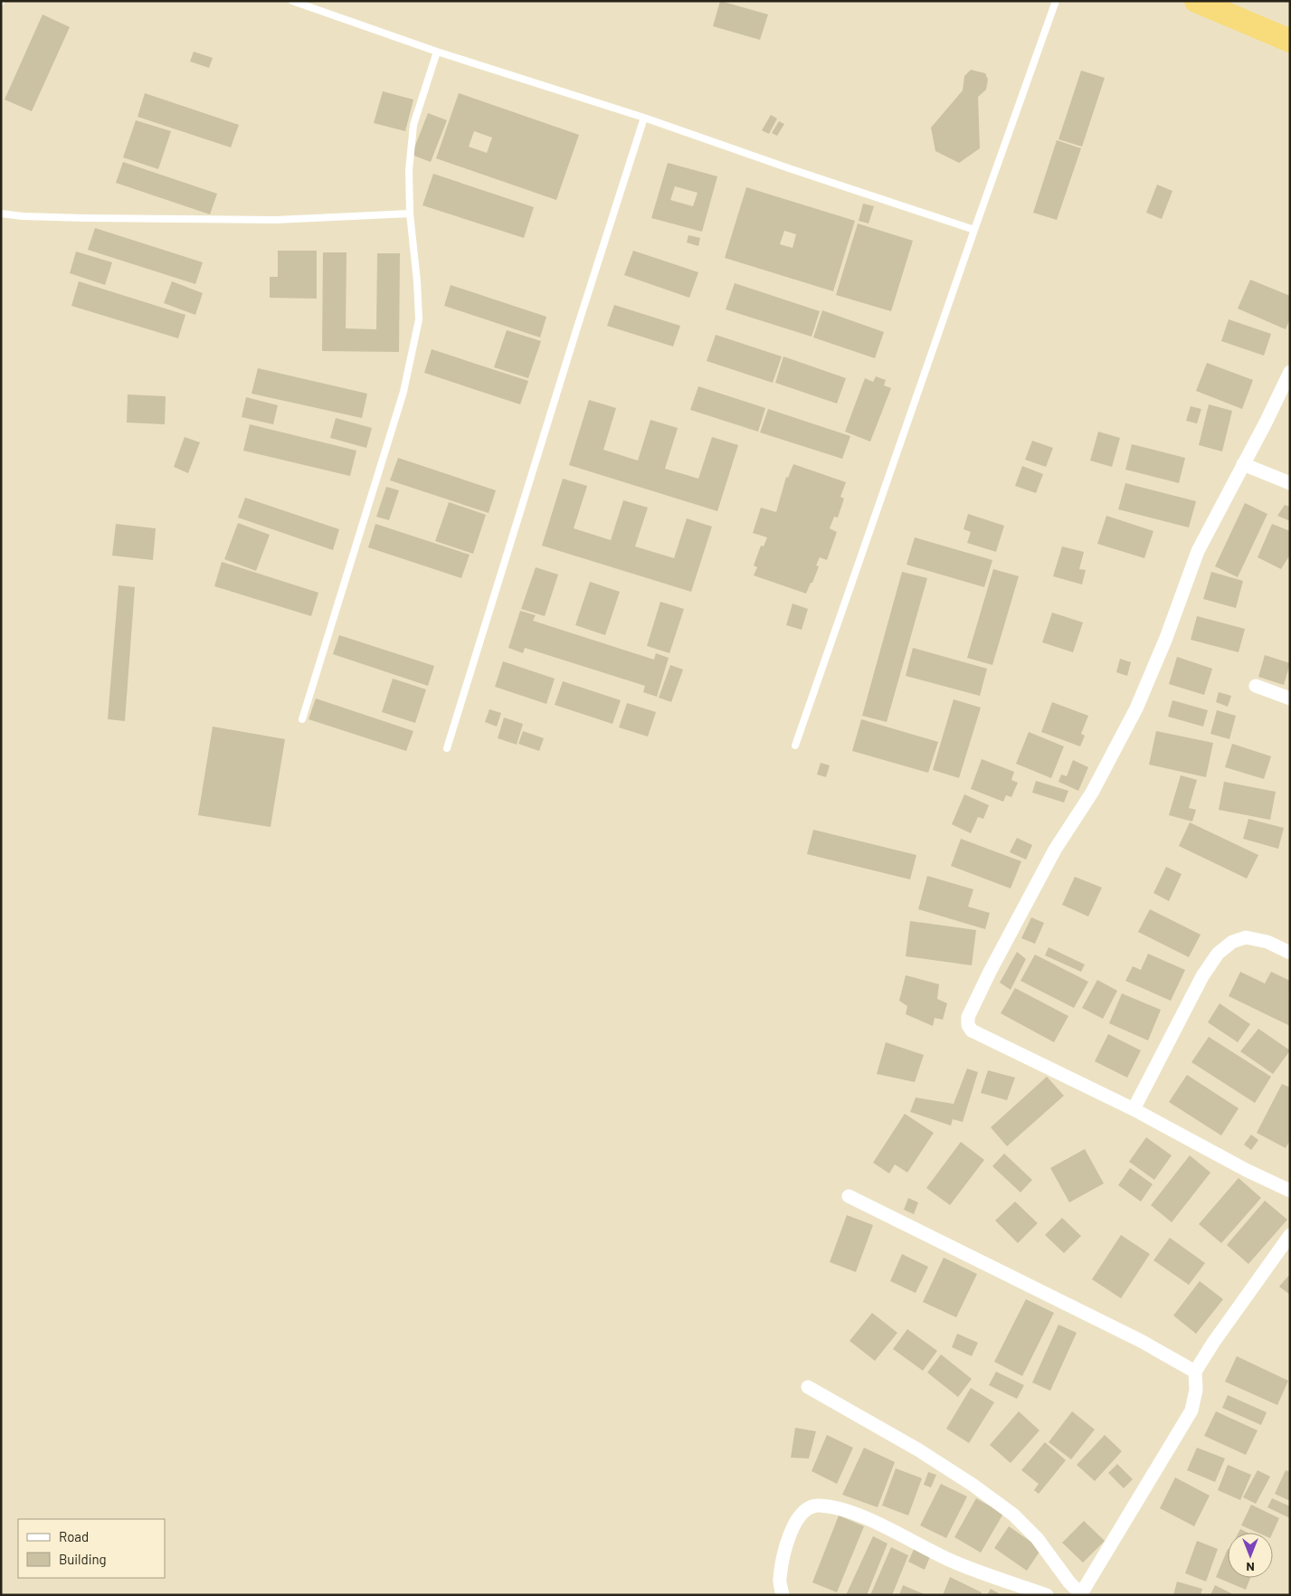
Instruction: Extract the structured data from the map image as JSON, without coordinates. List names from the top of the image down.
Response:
{
  "legend": ["Road", "Building"],
  "north": "bottom"
}
